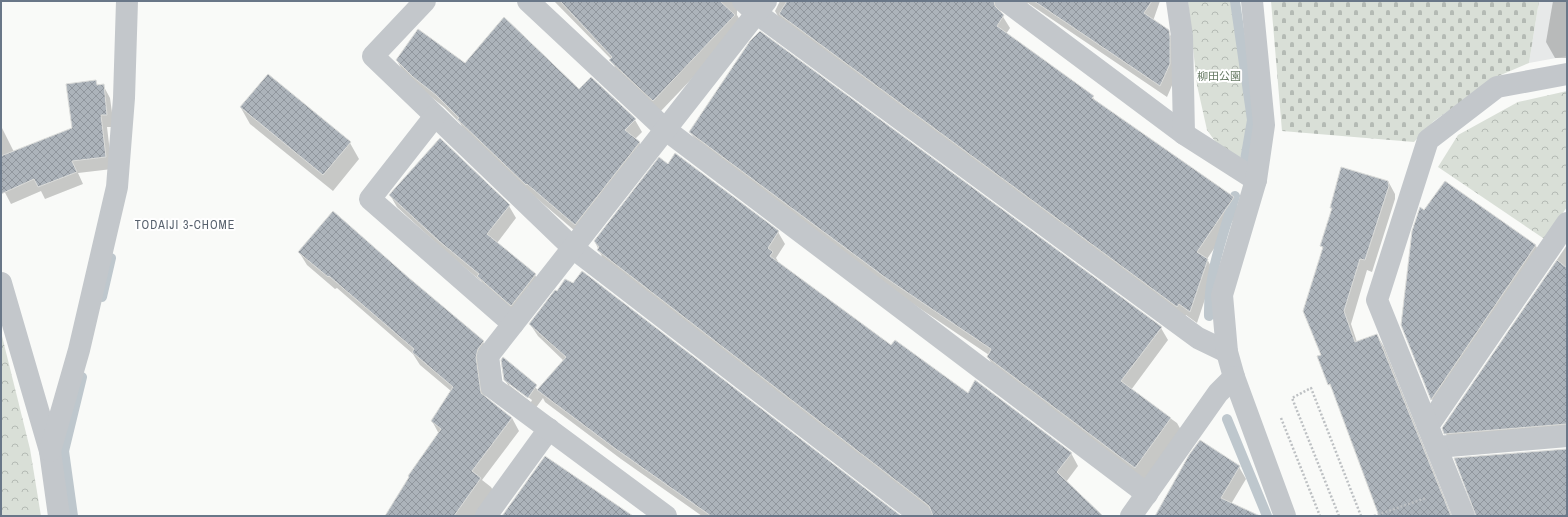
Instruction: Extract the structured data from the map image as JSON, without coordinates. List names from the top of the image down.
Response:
{
  "districts": ["TODAIJI 3-CHOME"],
  "parks": ["柳田公園"]
}
